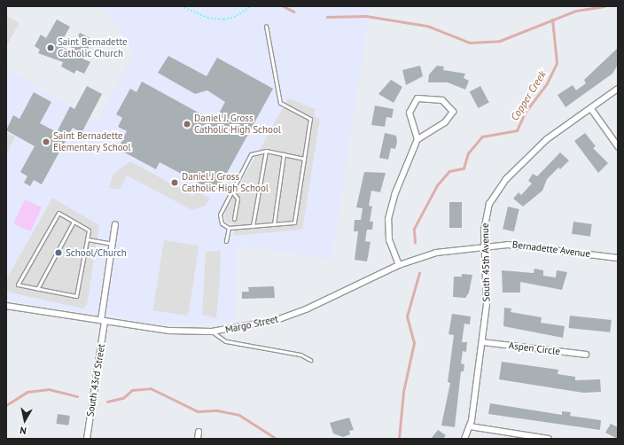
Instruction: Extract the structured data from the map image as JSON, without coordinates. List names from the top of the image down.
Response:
{
  "streets": {
    "street": [
      "Bernadette Avenue",
      "South 45th Avenue",
      "Margo Street",
      "Aspen Circle",
      "South 43rd Street"
    ]
  },
  "crossings": [
    ["Bernadette Avenue", "South 45th Avenue"],
    ["Bernadette Avenue", "Margo Street"],
    ["South 45th Avenue", "Margo Street"],
    ["South 45th Avenue", "Aspen Circle"],
    ["Margo Street", "South 43rd Street"]
  ],
  "water": ["Copper Creek"],
  "places": [
    "Saint Bernadette Catholic Church",
    "Daniel J. Gross Catholic High School",
    "Saint Bernadette Elementary School",
    "Daniel J Gross Catholic High School",
    "School/Church"
  ],
  "north": "bottom"
}
